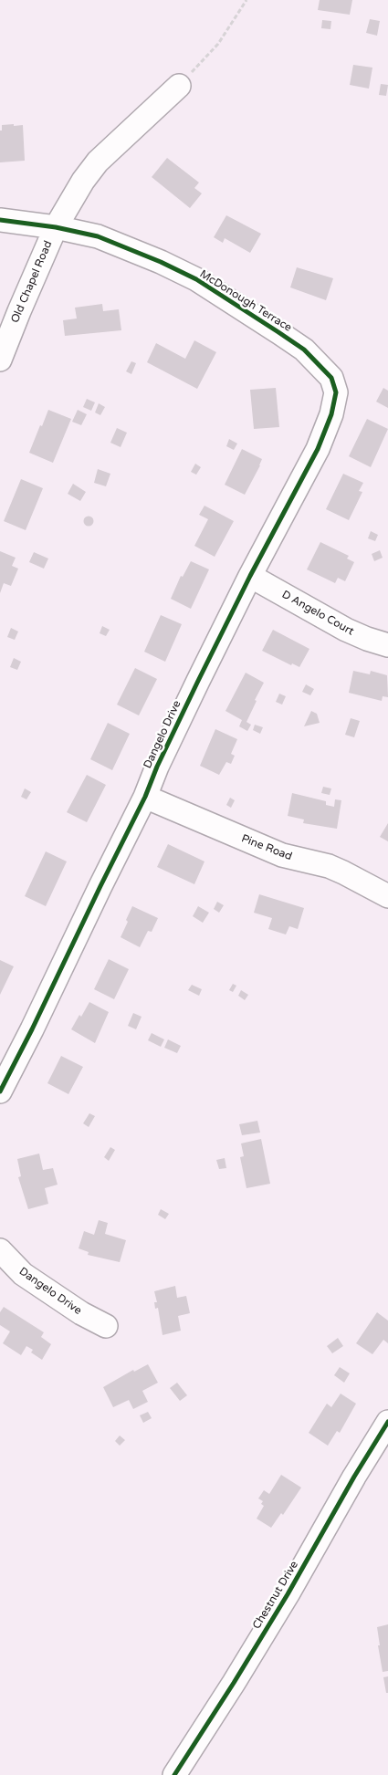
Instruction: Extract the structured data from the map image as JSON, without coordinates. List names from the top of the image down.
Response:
{
  "streets": {
    "street": [
      "Old Chapel Road",
      "McDonough Terrace",
      "D Angelo Court",
      "Dangelo Drive",
      "Pine Road",
      "Chestnut Drive"
    ]
  },
  "crossings": [
    ["Old Chapel Road", "McDonough Terrace"],
    ["McDonough Terrace", "Dangelo Drive"],
    ["D Angelo Court", "Dangelo Drive"],
    ["Dangelo Drive", "Pine Road"]
  ]
}
